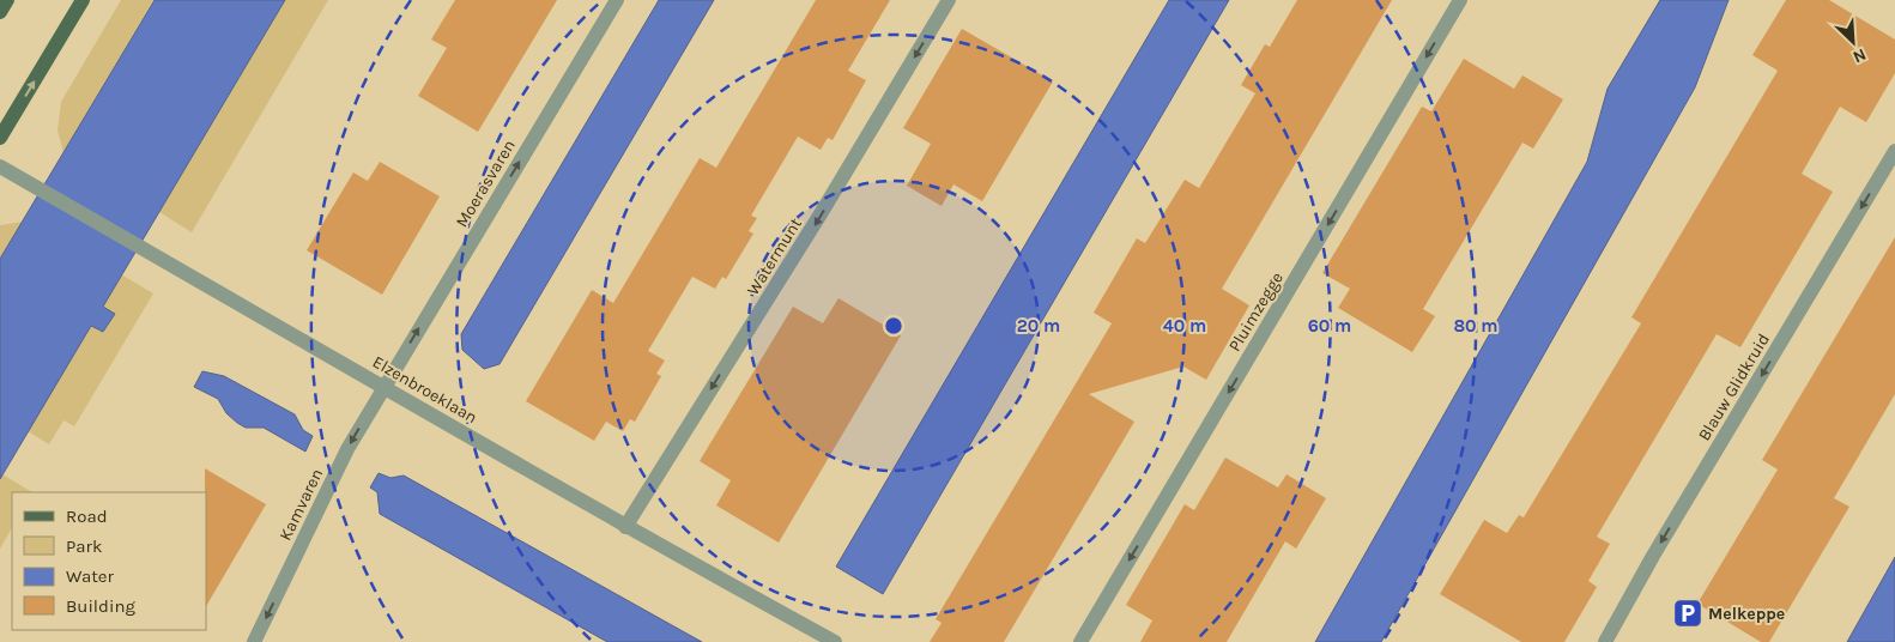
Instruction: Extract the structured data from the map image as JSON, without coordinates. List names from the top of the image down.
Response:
{
  "streets": {
    "street": [
      "Moerasvaren",
      "Watermunt",
      "Pluimzegge",
      "Blauw Glidkruid",
      "Elzenbroeklaan",
      "Kamvaren"
    ]
  },
  "crossings": [
    ["Moerasvaren", "Elzenbroeklaan"],
    ["Moerasvaren", "Kamvaren"],
    ["Watermunt", "Elzenbroeklaan"],
    ["Elzenbroeklaan", "Kamvaren"]
  ],
  "one_way": [
    "Moerasvaren",
    "Watermunt",
    "Pluimzegge",
    "Blauw Glidkruid",
    "Kamvaren"
  ],
  "places": {
    "parking": ["Melkeppe"]
  },
  "legend": [
    "Road",
    "Park",
    "Water",
    "Building"
  ],
  "north": "bottom right",
  "rings": [
    "20 m",
    "40 m",
    "60 m",
    "80 m"
  ]
}
